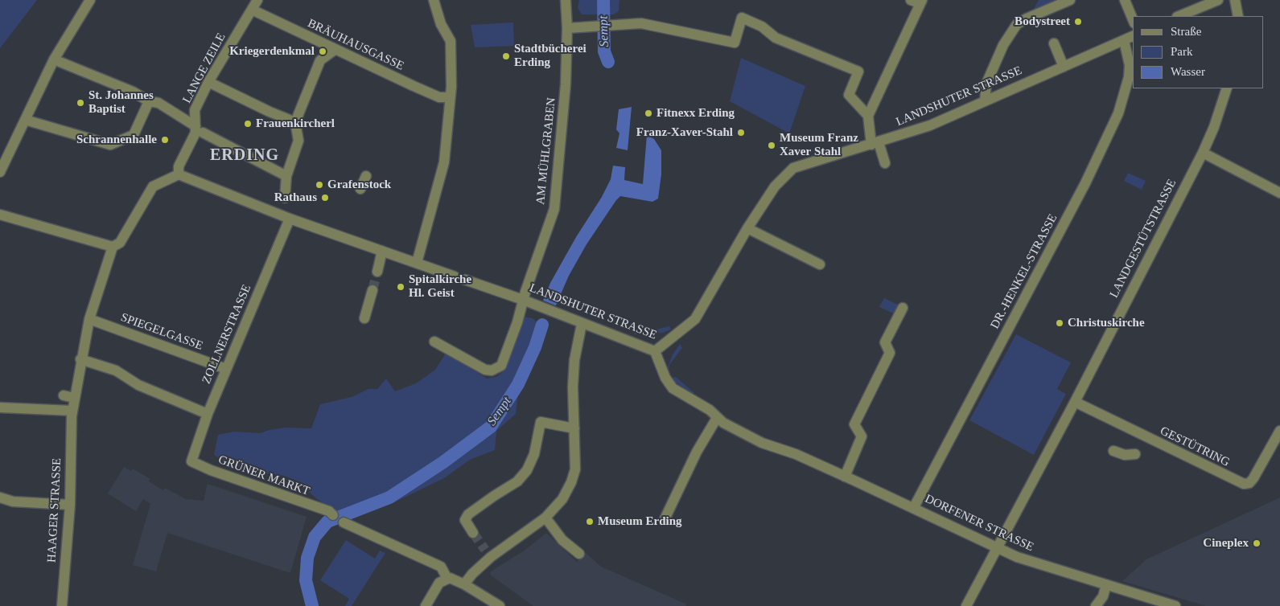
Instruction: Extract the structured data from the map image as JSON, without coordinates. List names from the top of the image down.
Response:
{
  "streets": {
    "street": [
      "BRÄUHAUSGASSE",
      "LANGE ZEILE",
      "LANDSHUTER STRASSE",
      "AM MÜHLGRABEN",
      "LANDGESTÜTSTRASSE",
      "DR.-HENKEL-STRASSE",
      "SPIEGELGASSE",
      "ZOLLNERSTRASSE",
      "GESTÜTRING",
      "GRÜNER MARKT",
      "HAAGER STRASSE",
      "DORFENER STRASSE"
    ]
  },
  "crossings": [
    ["BRÄUHAUSGASSE", "LANGE ZEILE"],
    ["LANDSHUTER STRASSE", "AM MÜHLGRABEN"],
    ["LANDSHUTER STRASSE", "DR.-HENKEL-STRASSE"],
    ["LANDSHUTER STRASSE", "DORFENER STRASSE"],
    ["LANDGESTÜTSTRASSE", "GESTÜTRING"],
    ["LANDGESTÜTSTRASSE", "DORFENER STRASSE"],
    ["DR.-HENKEL-STRASSE", "DORFENER STRASSE"],
    ["SPIEGELGASSE", "ZOLLNERSTRASSE"],
    ["SPIEGELGASSE", "HAAGER STRASSE"],
    ["ZOLLNERSTRASSE", "GRÜNER MARKT"]
  ],
  "districts": ["ERDING"],
  "water": ["Sempt"],
  "places": [
    "Bodystreet",
    "Kriegerdenkmal",
    "Stadtbücherei Erding",
    "St. Johannes Baptist",
    "Fitnexx Erding",
    "Frauenkircherl",
    "Franz-Xaver-Stahl",
    "Schrannenhalle",
    "Museum Franz Xaver Stahl",
    "Grafenstock",
    "Rathaus",
    "Spitalkirche Hl. Geist",
    "Christuskirche",
    "Museum Erding",
    "Cineplex"
  ],
  "legend": ["Straße", "Park", "Wasser"]
}
